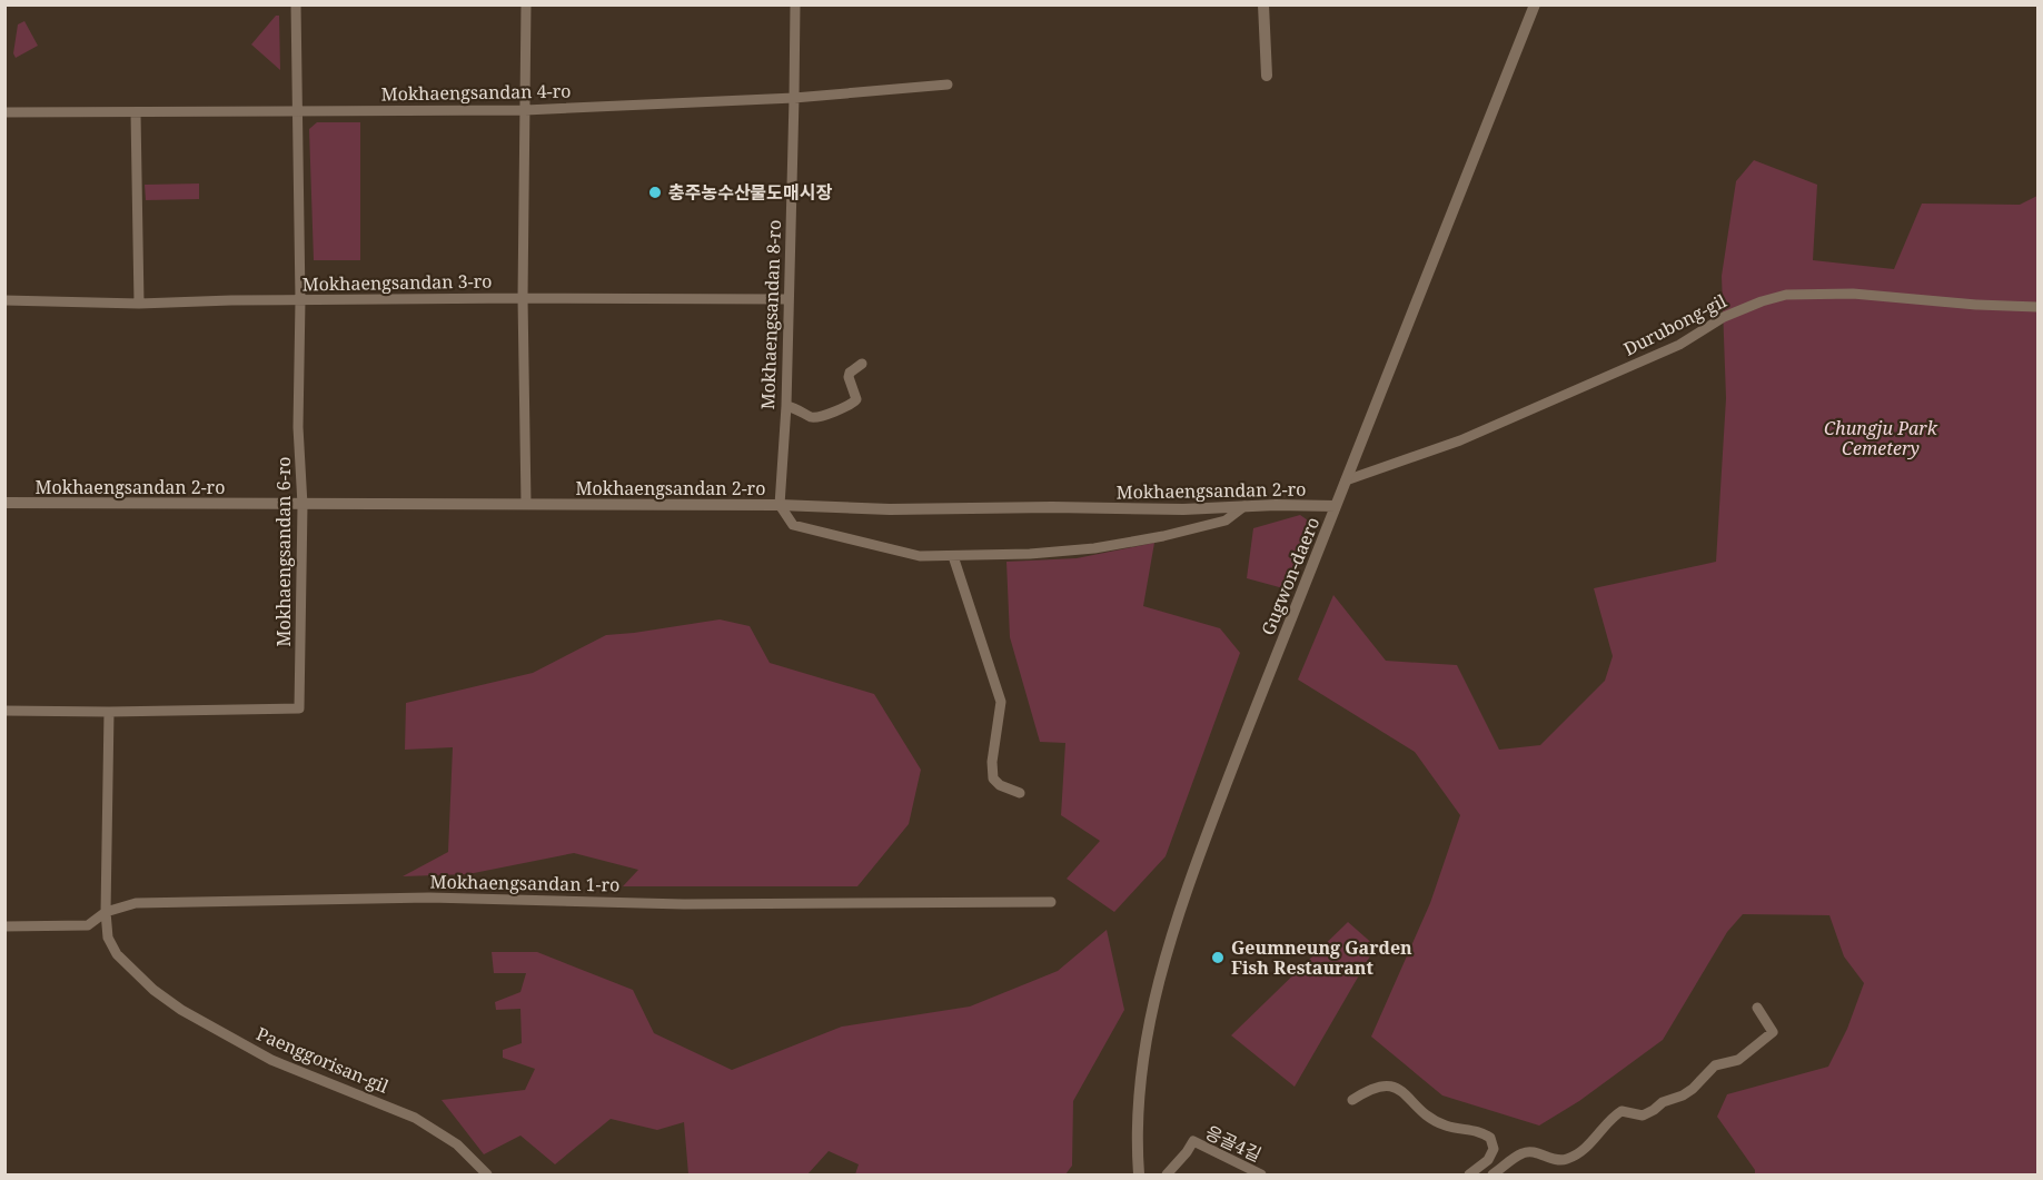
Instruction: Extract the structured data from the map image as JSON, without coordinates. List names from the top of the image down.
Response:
{
  "streets": {
    "street": [
      "Mokhaengsandan 4-ro",
      "Mokhaengsandan 3-ro",
      "Mokhaengsandan 8-ro",
      "Durubong-gil",
      "Mokhaengsandan 2-ro",
      "Mokhaengsandan 6-ro",
      "Gugwon-daero",
      "Mokhaengsandan 1-ro",
      "Paenggorisan-gil",
      "응골4길"
    ]
  },
  "crossings": [
    ["Mokhaengsandan 4-ro", "Mokhaengsandan 8-ro"],
    ["Mokhaengsandan 4-ro", "Mokhaengsandan 6-ro"],
    ["Mokhaengsandan 3-ro", "Mokhaengsandan 8-ro"],
    ["Mokhaengsandan 3-ro", "Mokhaengsandan 6-ro"],
    ["Mokhaengsandan 8-ro", "Mokhaengsandan 2-ro"],
    ["Durubong-gil", "Gugwon-daero"],
    ["Mokhaengsandan 2-ro", "Mokhaengsandan 6-ro"],
    ["Mokhaengsandan 2-ro", "Gugwon-daero"],
    ["Mokhaengsandan 1-ro", "Paenggorisan-gil"]
  ],
  "parks": ["Chungju Park Cemetery"],
  "places": ["충주농수산물도매시장", "Geumneung Garden Fish Restaurant"]
}
